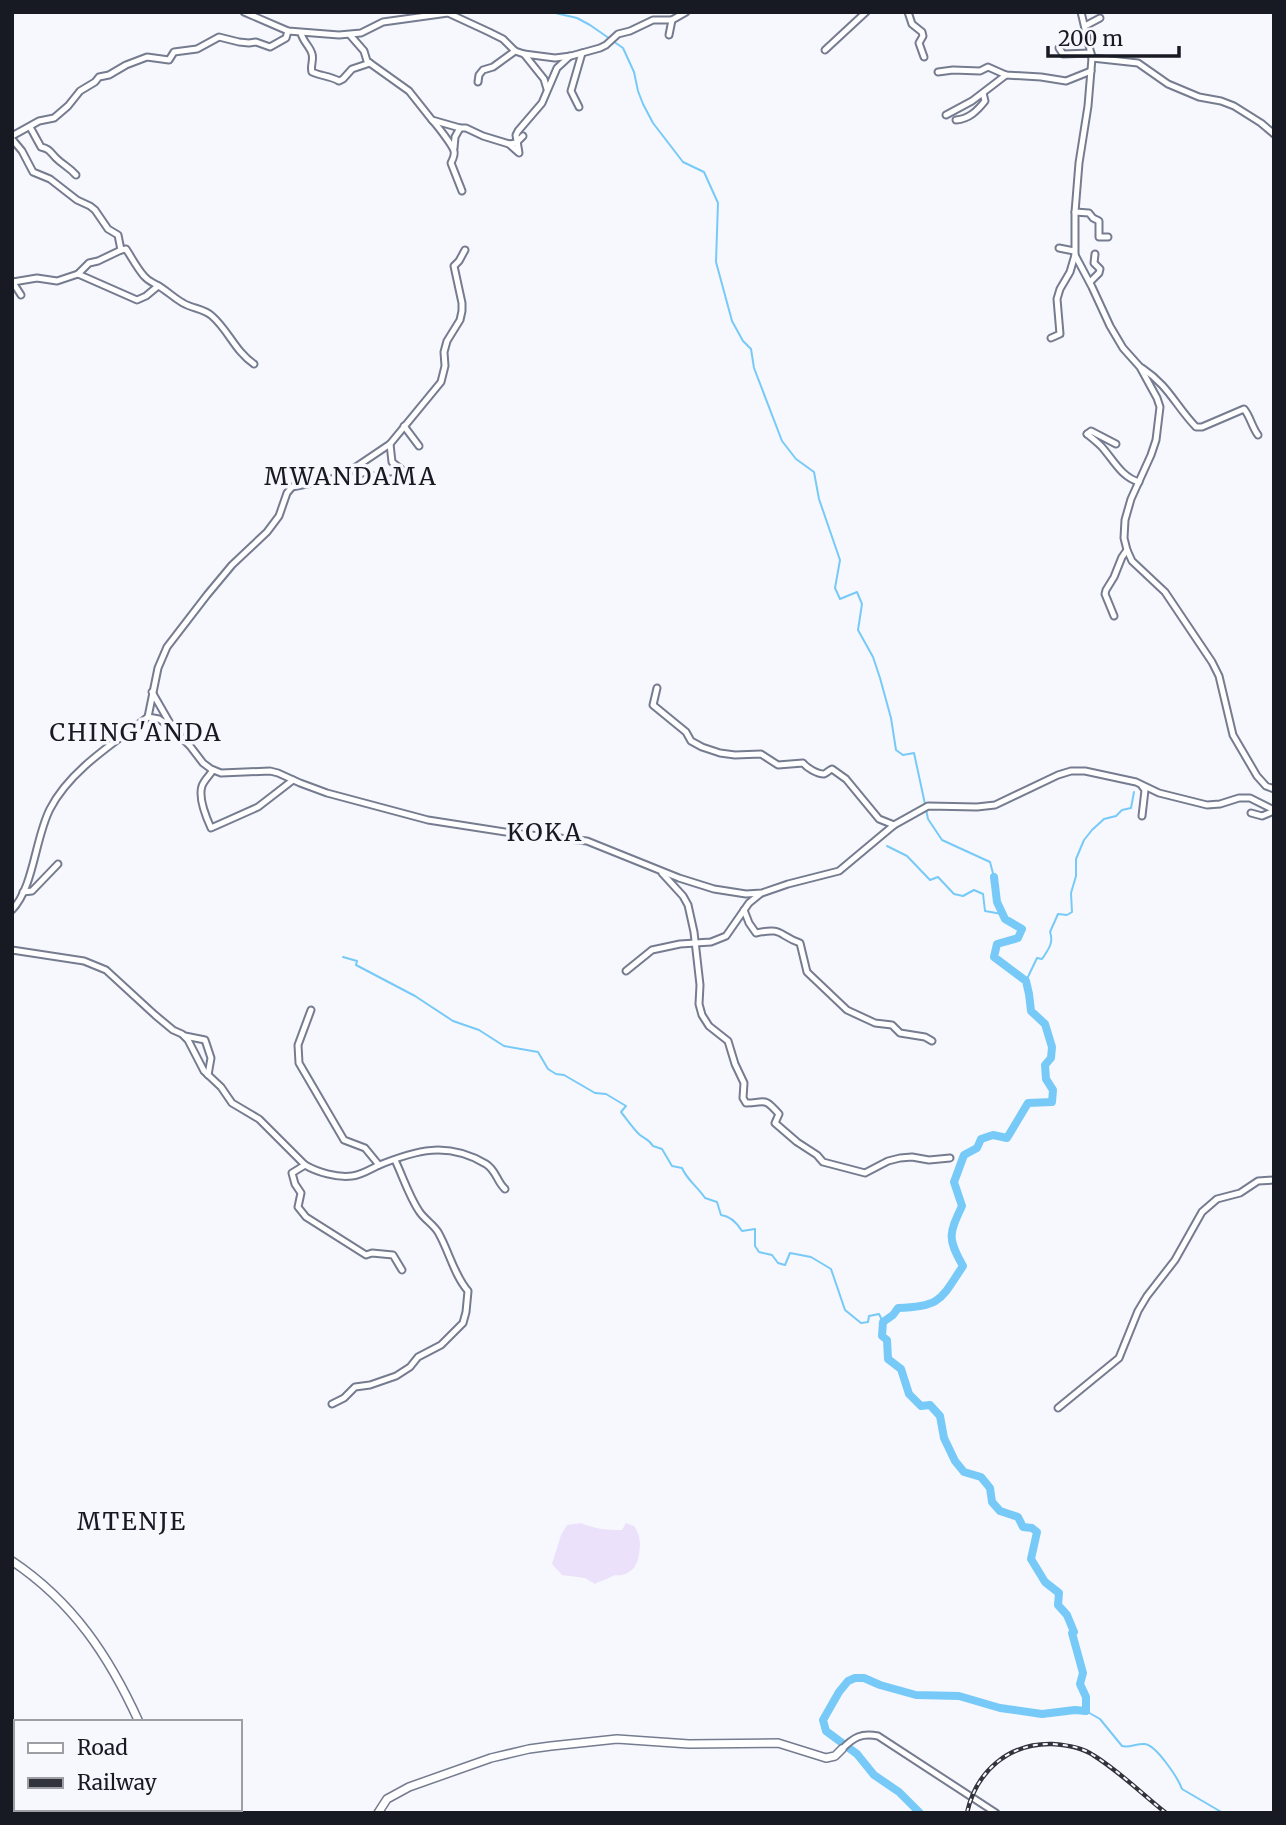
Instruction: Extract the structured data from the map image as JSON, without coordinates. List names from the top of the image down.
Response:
{
  "districts": [
    "MWANDAMA",
    "CHING'ANDA",
    "KOKA",
    "MTENJE"
  ],
  "legend": ["Road", "Railway"],
  "scale_bar": "200 m"
}
